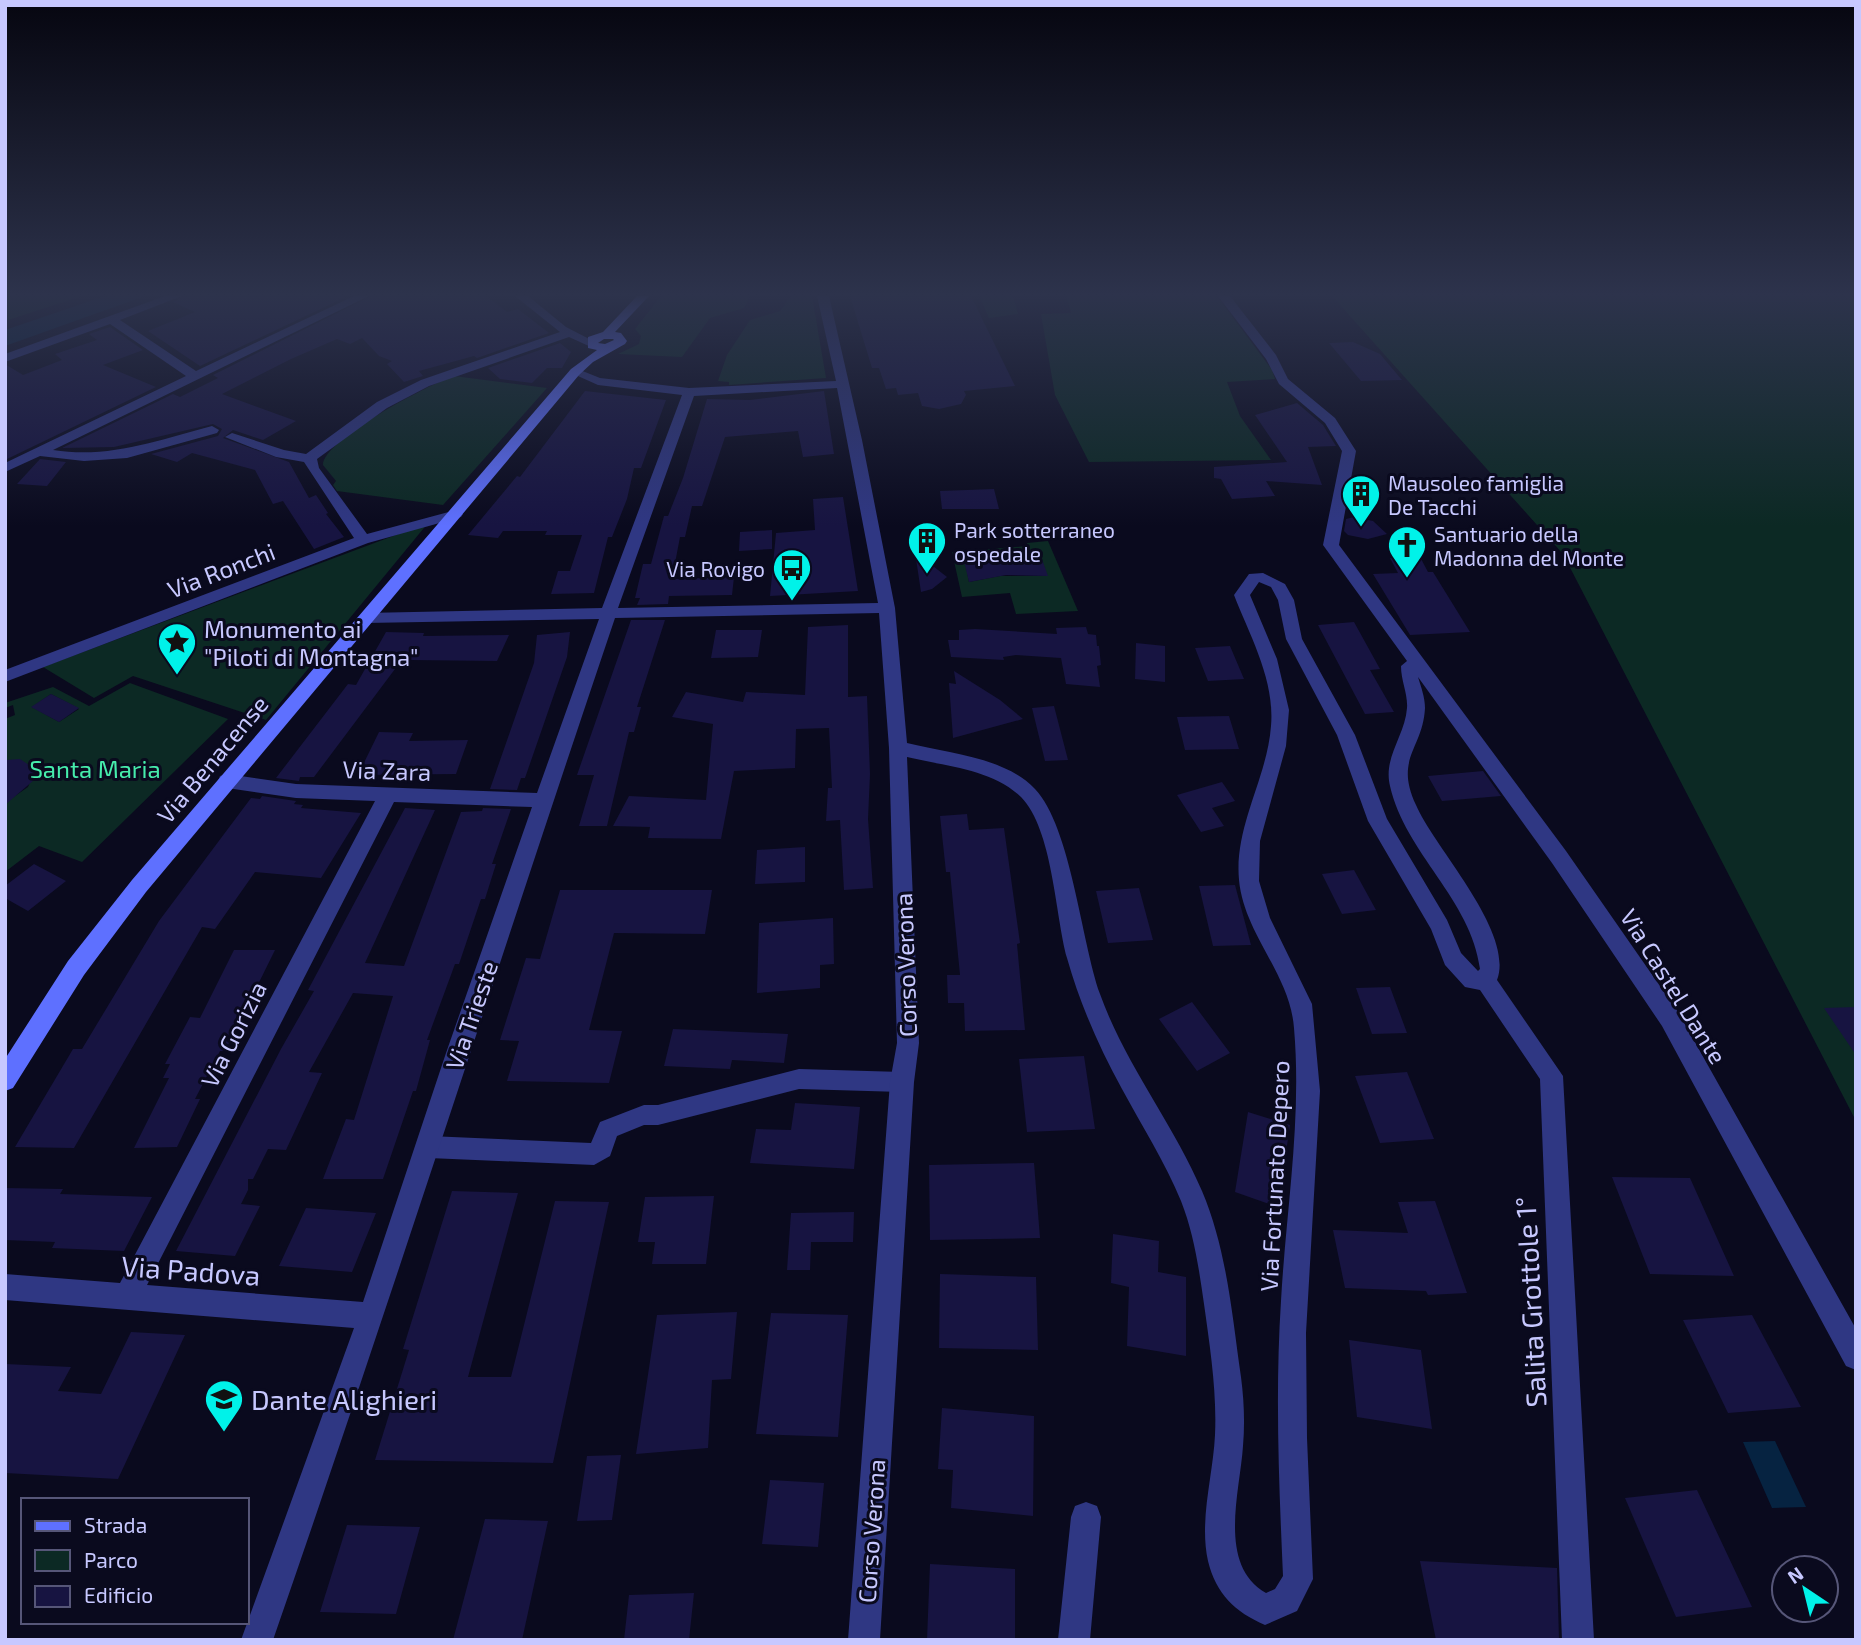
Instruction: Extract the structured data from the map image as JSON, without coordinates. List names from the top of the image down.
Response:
{
  "streets": {
    "main road": ["Via Benacense"],
    "street": [
      "Via Ronchi",
      "Via Zara",
      "Corso Verona",
      "Via Castel Dante",
      "Via Trieste",
      "Via Gorizia",
      "Via Fortunato Depero",
      "Via Padova",
      "Salita Grottole 1°"
    ]
  },
  "crossings": [
    ["Via Ronchi", "Via Benacense"],
    ["Via Benacense", "Via Zara"],
    ["Via Zara", "Via Trieste"],
    ["Via Zara", "Via Gorizia"],
    ["Corso Verona", "Via Fortunato Depero"],
    ["Via Trieste", "Via Padova"],
    ["Via Gorizia", "Via Padova"],
    ["Via Fortunato Depero", "Salita Grottole 1°"]
  ],
  "parks": ["Santa Maria"],
  "places": {
    "building": ["Mausoleo famiglia De Tacchi", "Park sotterraneo ospedale"],
    "church": ["Santuario della Madonna del Monte"],
    "bus stop": ["Via Rovigo"],
    "place": ["Monumento ai \"Piloti di Montagna\""],
    "school or university": ["Dante Alighieri"]
  },
  "legend": ["Strada", "Parco", "Edificio"],
  "north": "top left"
}
